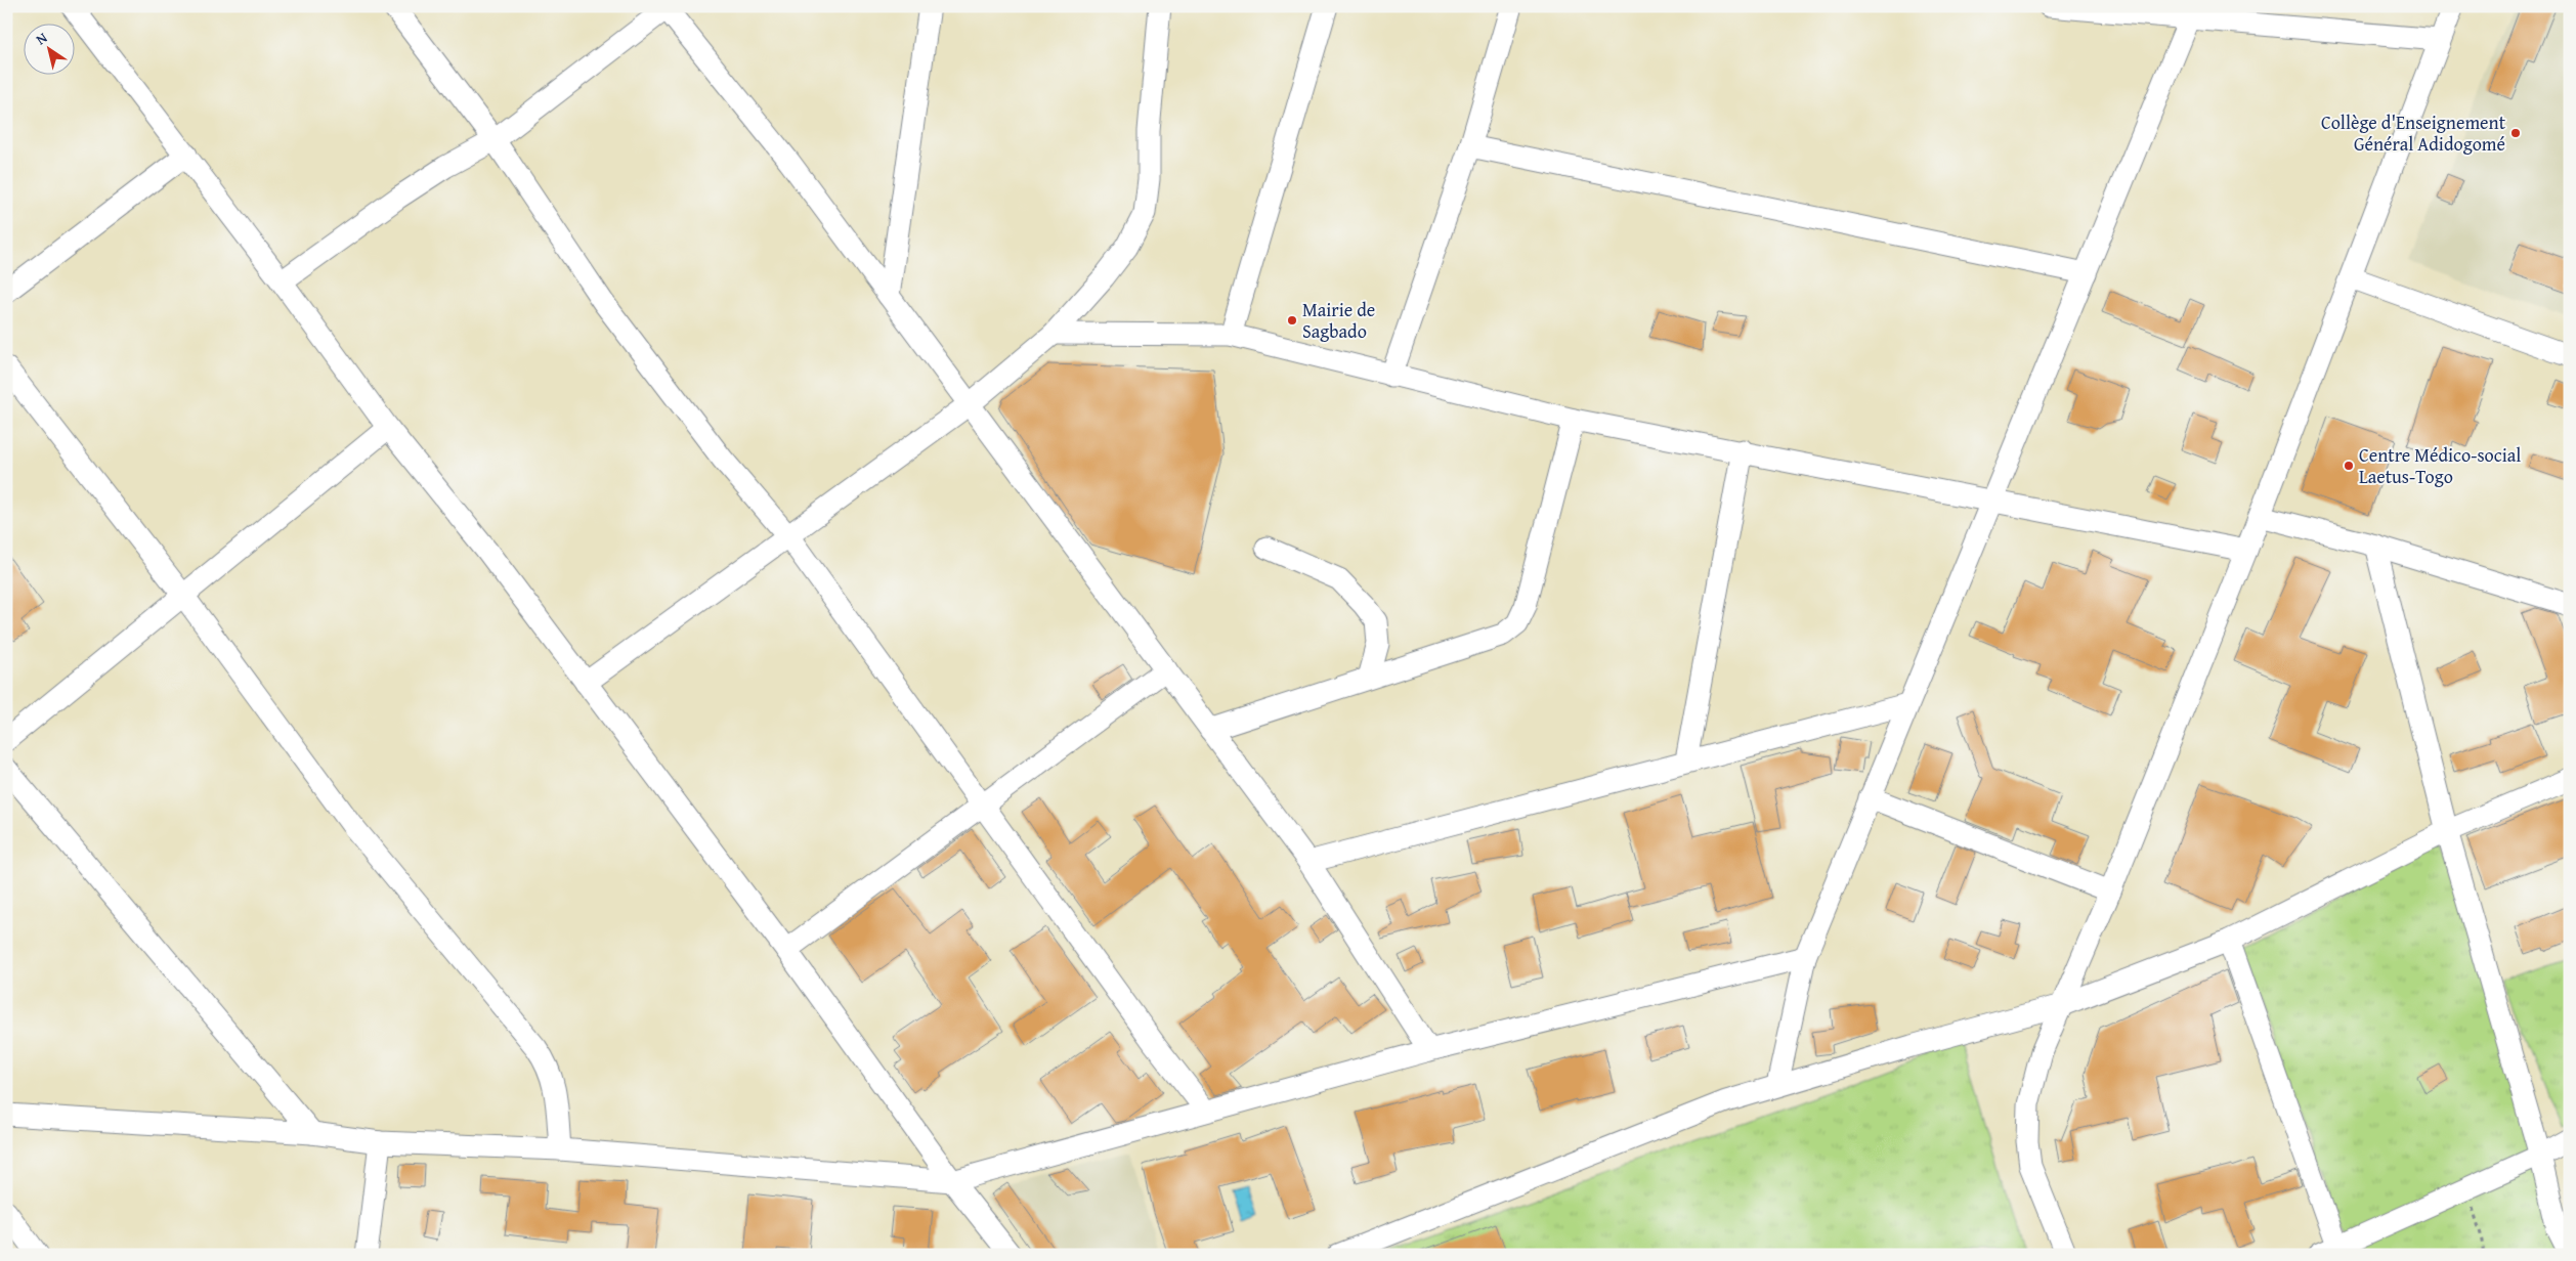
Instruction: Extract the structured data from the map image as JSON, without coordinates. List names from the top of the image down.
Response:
{
  "places": ["Collège d'Enseignement Général Adidogomé", "Mairie de Sagbado", "Centre Médico-social Laetus-Togo"],
  "north": "top left"
}
